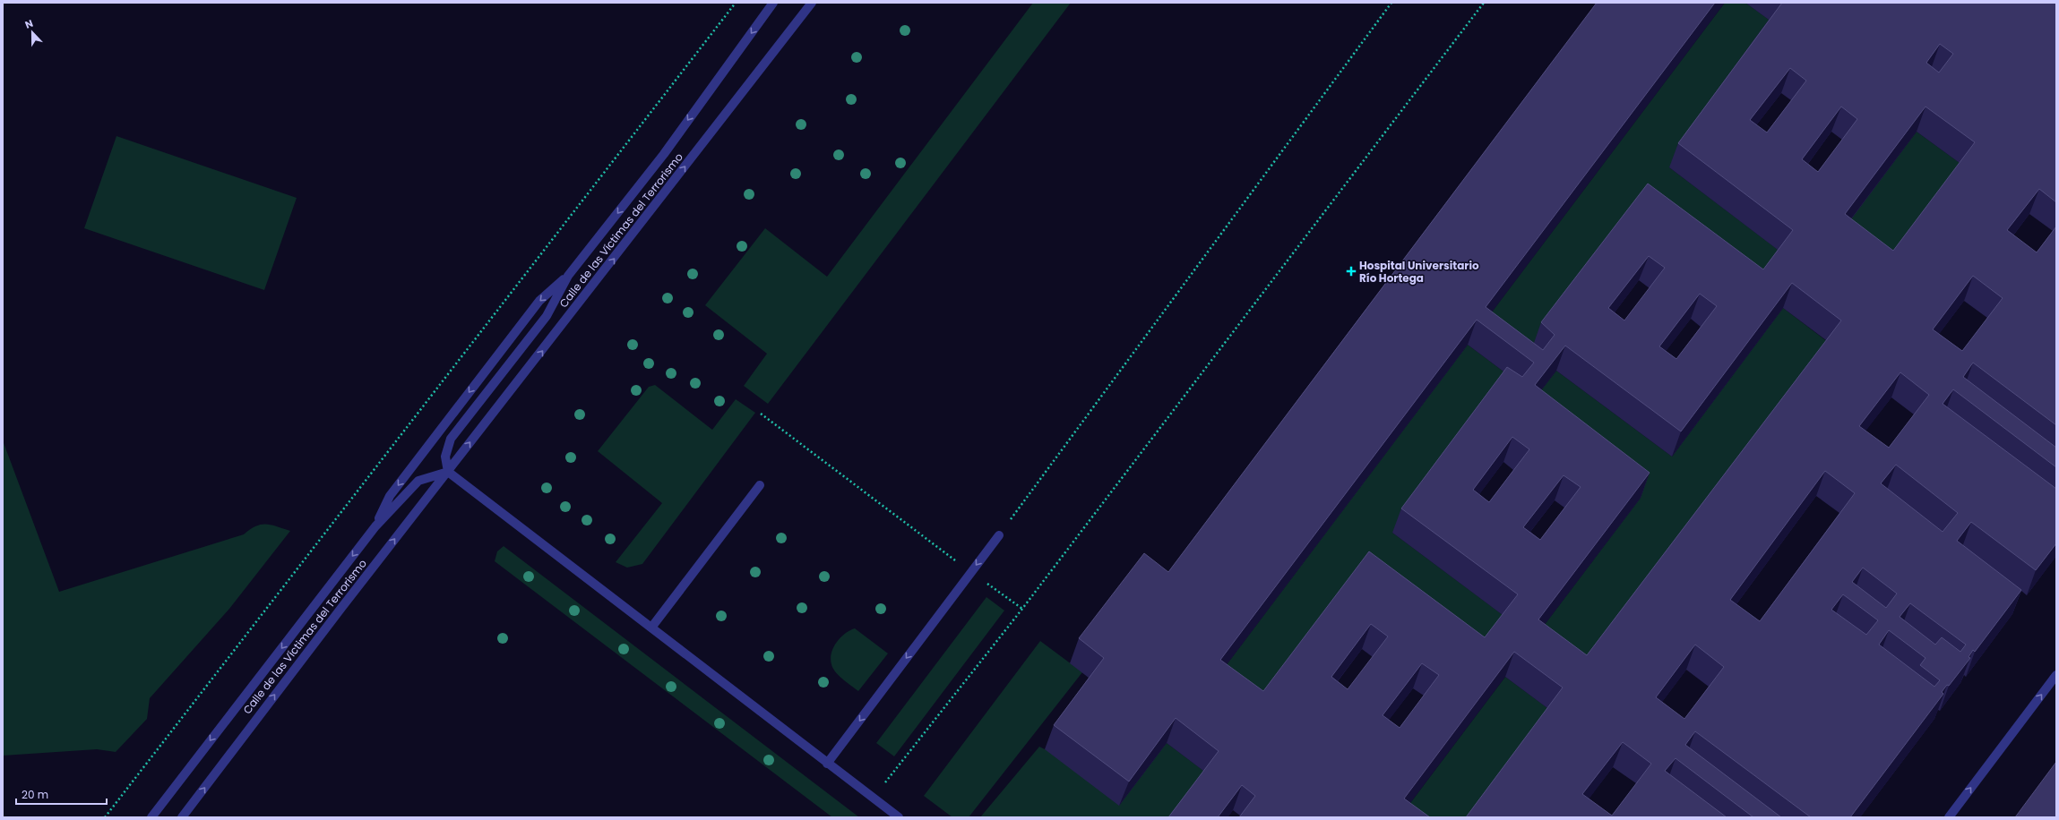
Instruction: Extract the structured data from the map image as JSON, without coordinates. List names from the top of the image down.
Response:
{
  "streets": {
    "street": ["Calle de las Víctimas del Terrorismo"]
  },
  "places": {
    "health": ["Hospital Universitario Río Hortega"]
  },
  "scale_bar": "20 m",
  "north": "top"
}
